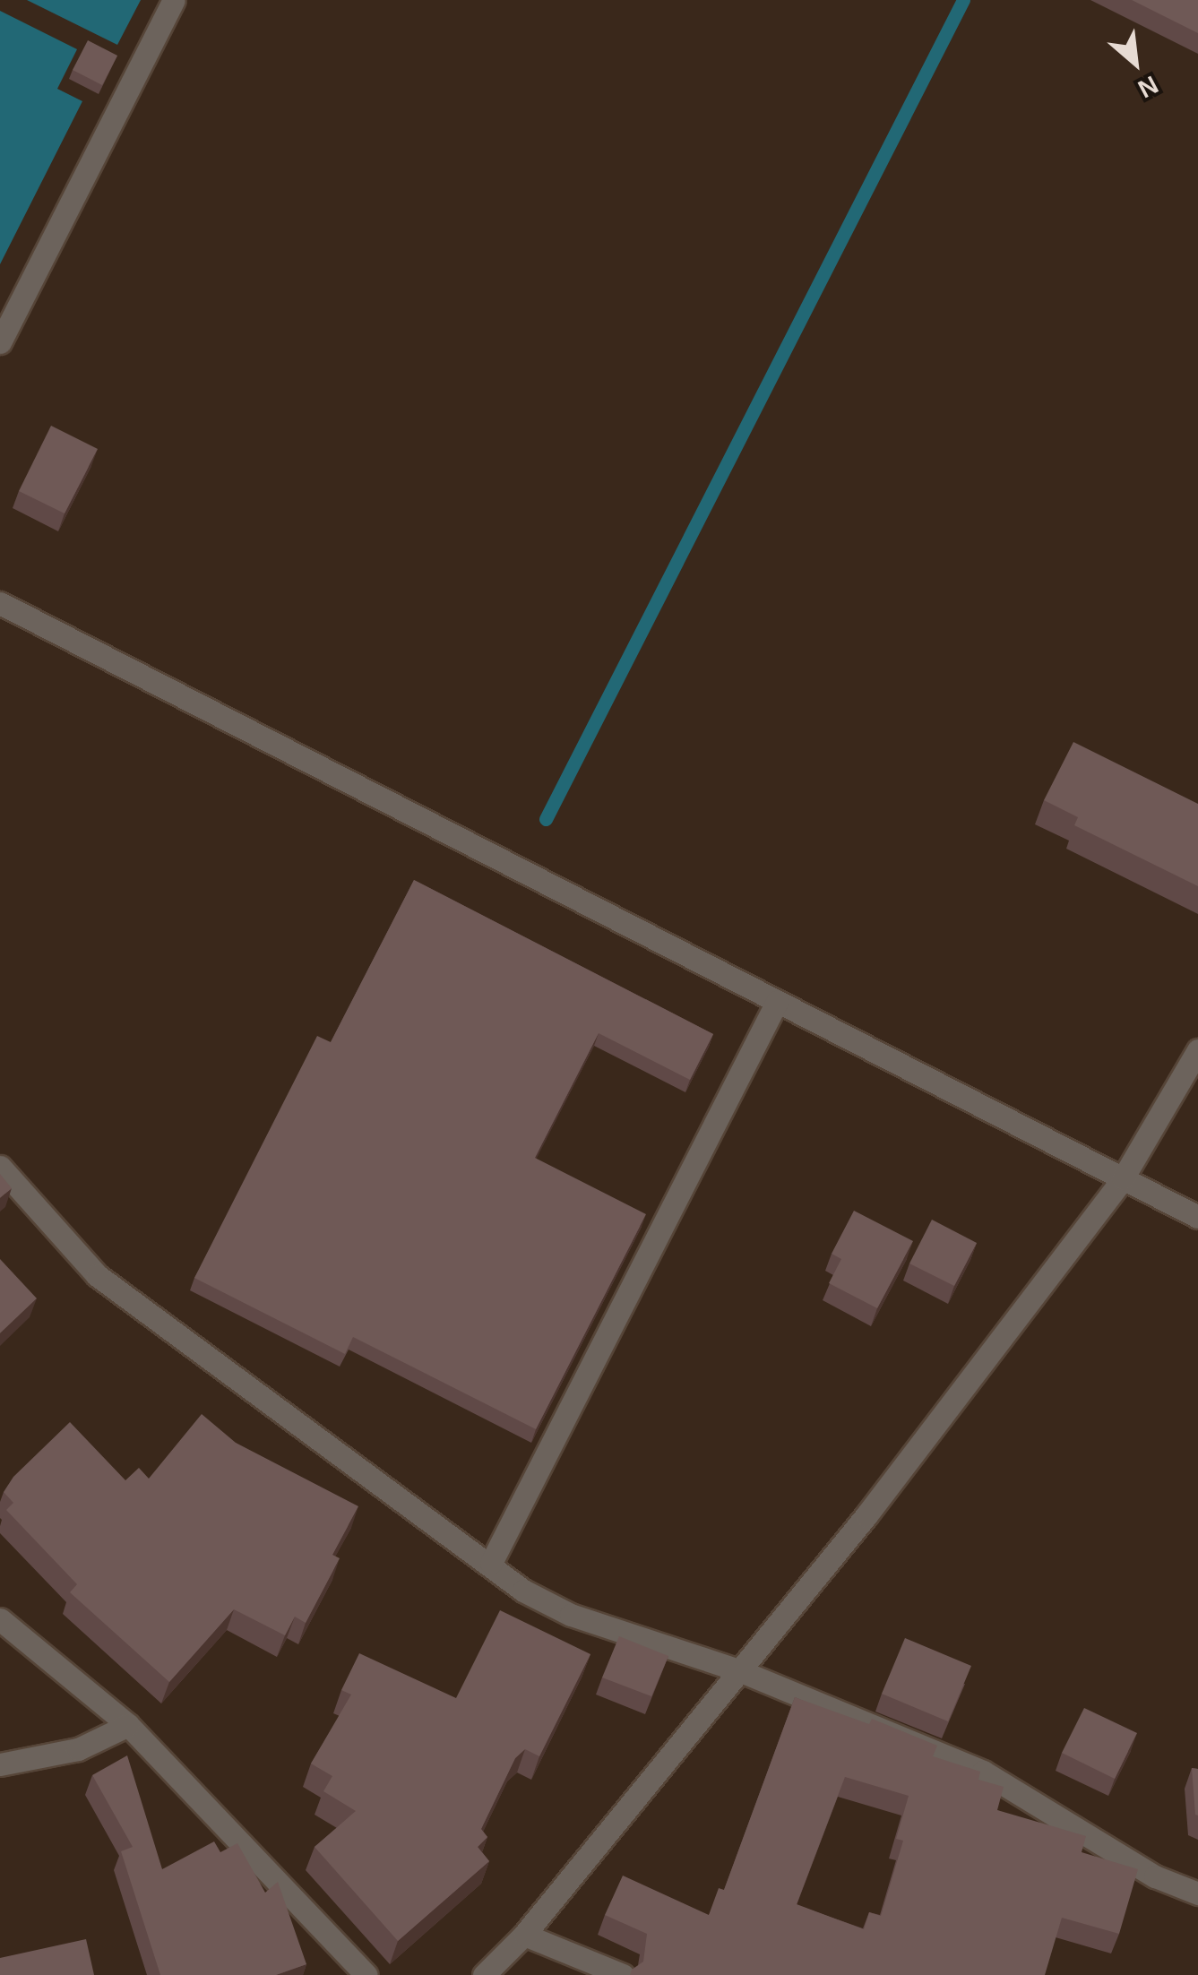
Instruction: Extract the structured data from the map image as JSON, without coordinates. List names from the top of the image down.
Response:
{
  "north": "bottom right"
}
